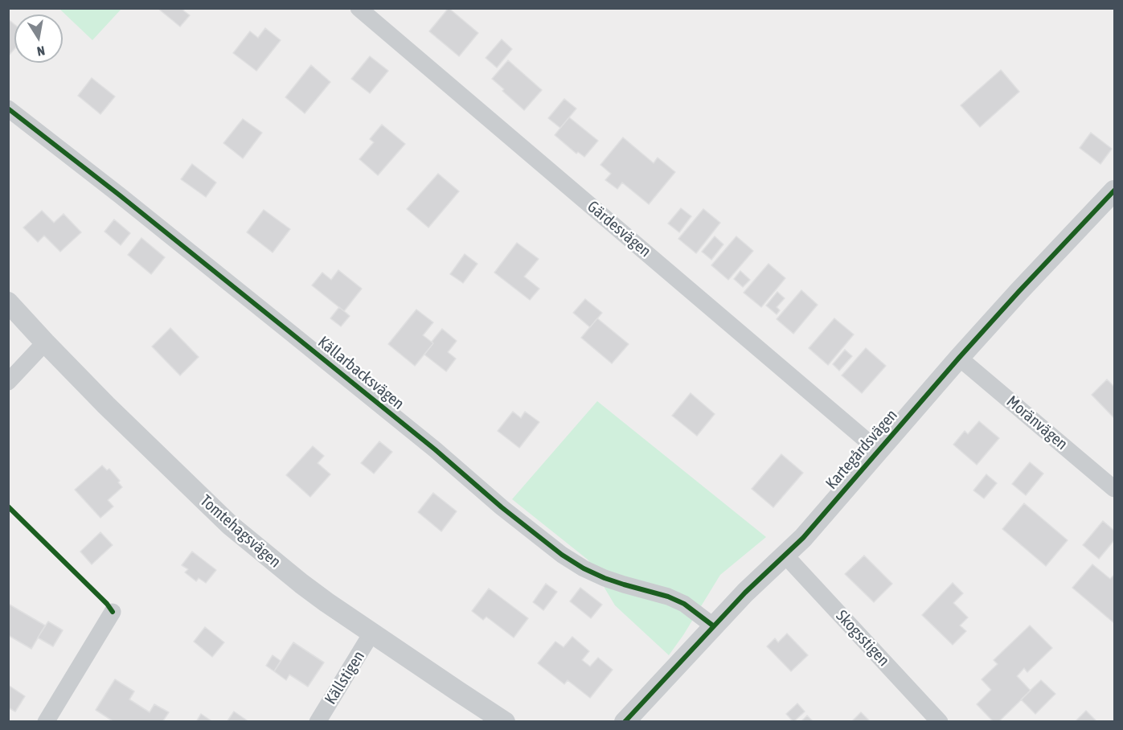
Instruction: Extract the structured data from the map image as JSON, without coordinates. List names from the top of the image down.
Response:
{
  "streets": {
    "street": [
      "Gärdesvägen",
      "Källarbacksvägen",
      "Moränvägen",
      "Kartegårdsvägen",
      "Tomtehagsvägen",
      "Skogsstigen",
      "Källstigen"
    ]
  },
  "crossings": [
    ["Gärdesvägen", "Kartegårdsvägen"],
    ["Källarbacksvägen", "Kartegårdsvägen"],
    ["Moränvägen", "Kartegårdsvägen"],
    ["Kartegårdsvägen", "Skogsstigen"],
    ["Tomtehagsvägen", "Källstigen"]
  ],
  "north": "bottom"
}
